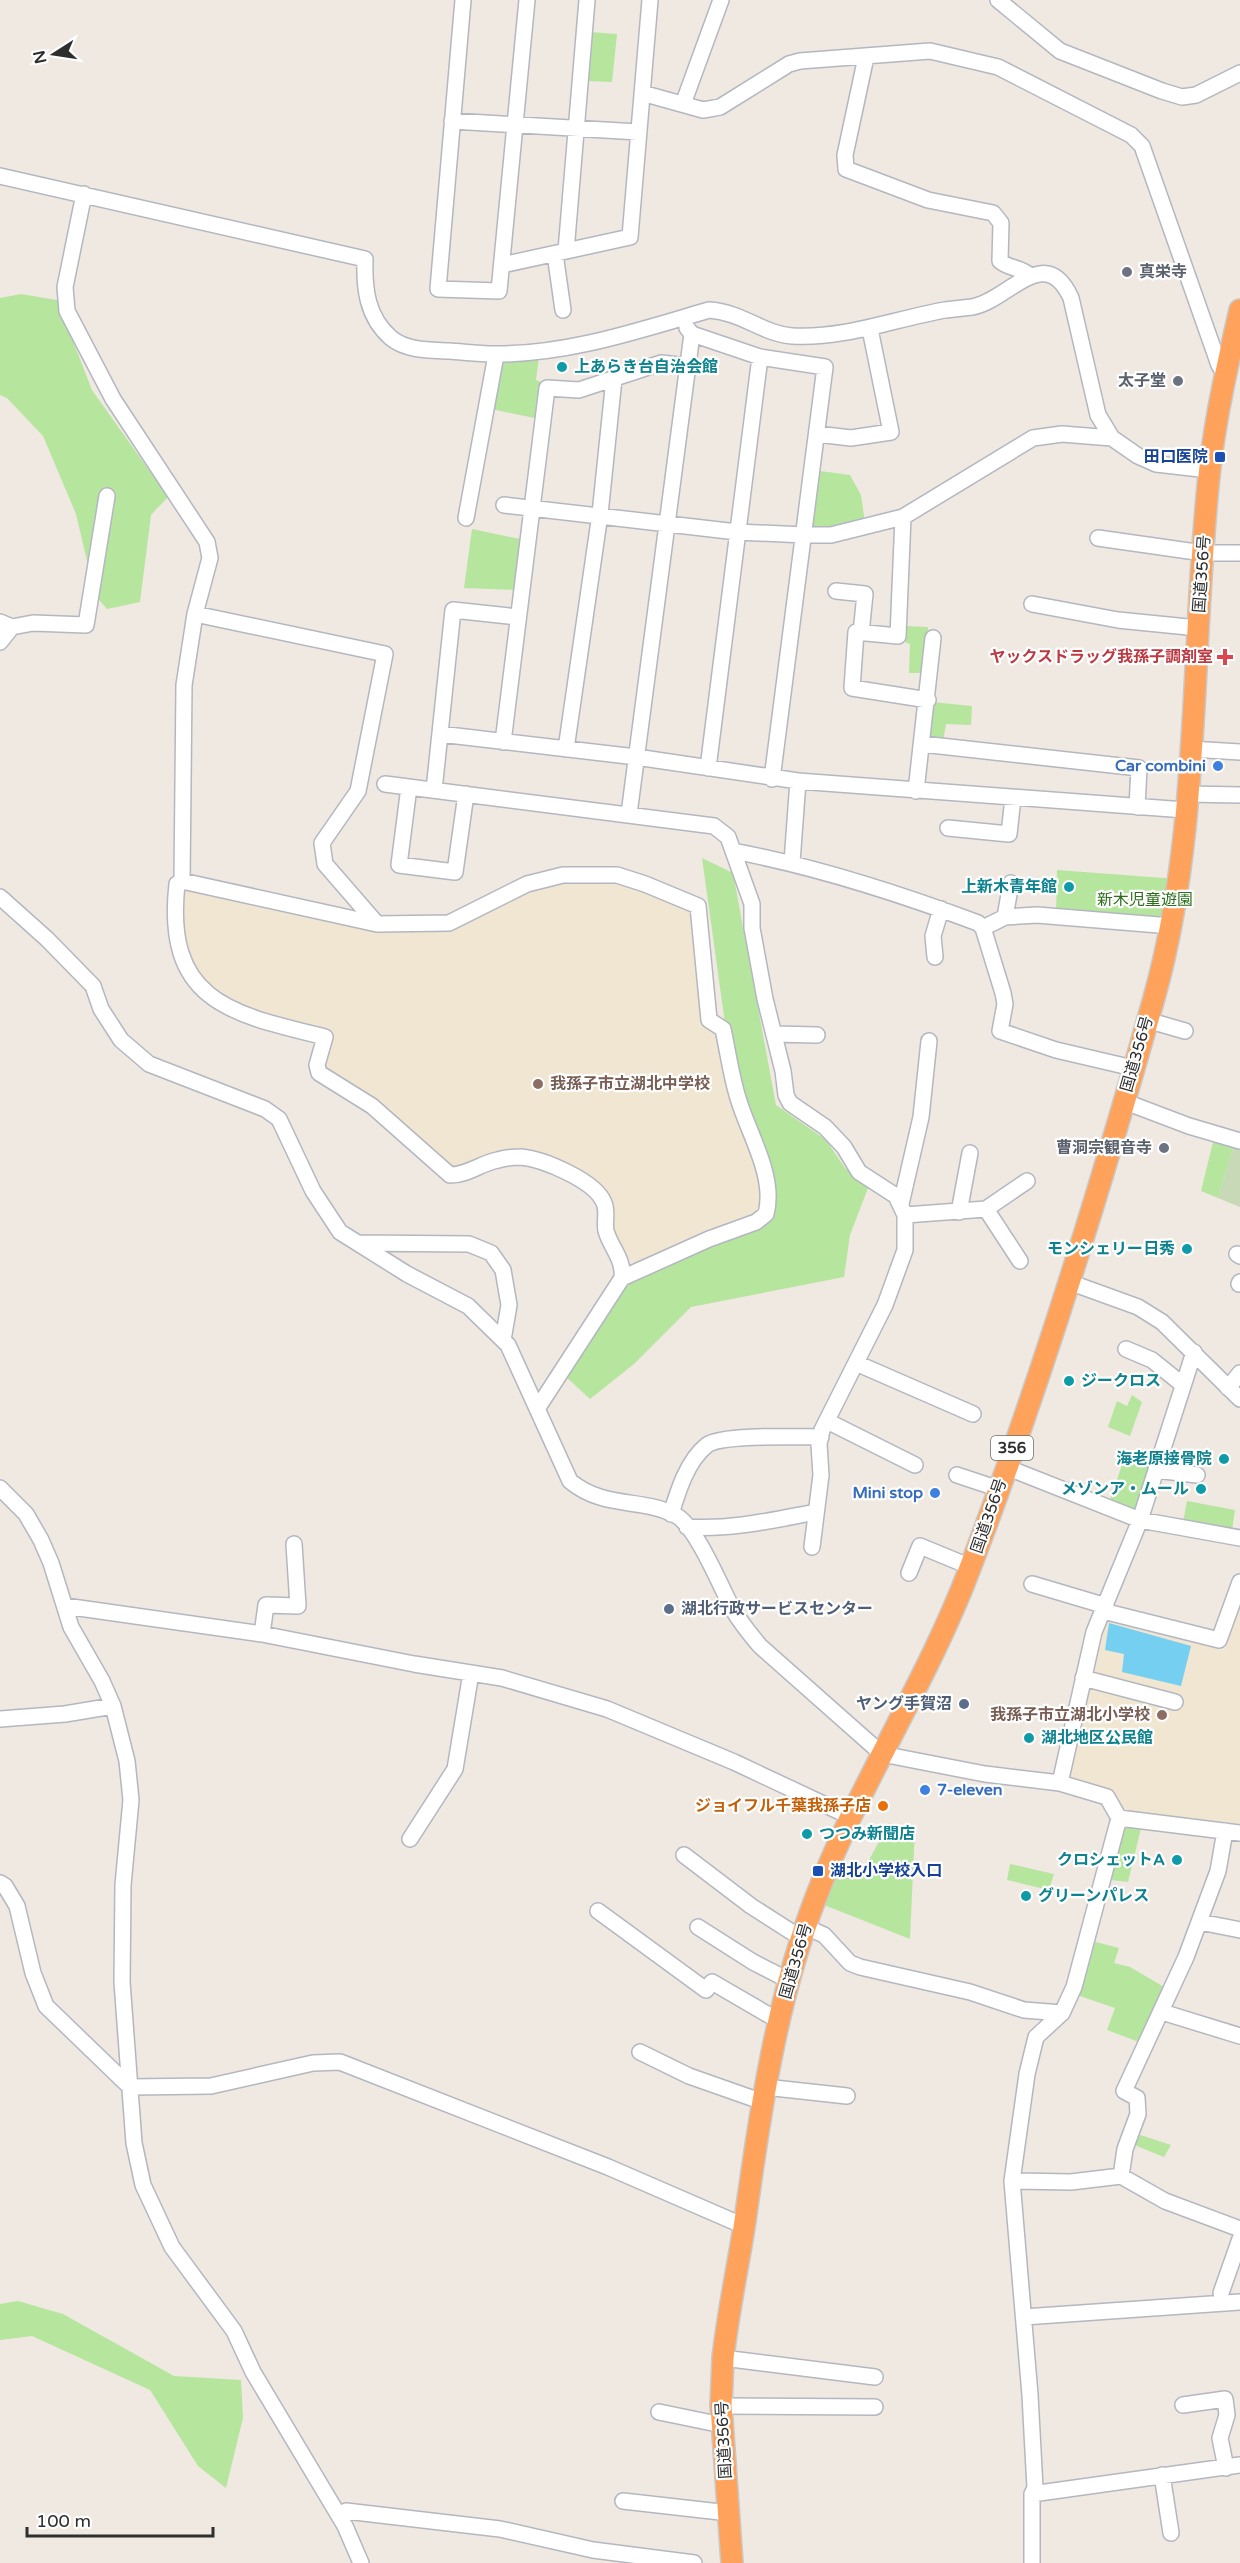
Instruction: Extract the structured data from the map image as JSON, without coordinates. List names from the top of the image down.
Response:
{
  "streets": {
    "highway": ["国道356号", "356"]
  },
  "parks": ["新木児童遊園"],
  "places": {
    "other": [
      "真栄寺",
      "上あらき台自治会館",
      "太子堂",
      "Car combini",
      "上新木青年館",
      "我孫子市立湖北中学校",
      "曹洞宗観音寺",
      "モンシェリー日秀",
      "ジークロス",
      "海老原接骨院",
      "メゾンア・ムール",
      "Mini stop",
      "湖北行政サービスセンター",
      "ヤング手賀沼",
      "我孫子市立湖北小学校",
      "湖北地区公民館",
      "7-eleven",
      "ジョイフル千葉我孫子店",
      "つつみ新聞店",
      "クロシェットA",
      "グリーンパレス"
    ],
    "transit": ["田口医院", "湖北小学校入口"],
    "health": ["ヤックスドラッグ我孫子調剤室"]
  },
  "scale_bar": "100 m",
  "north": "left"
}
